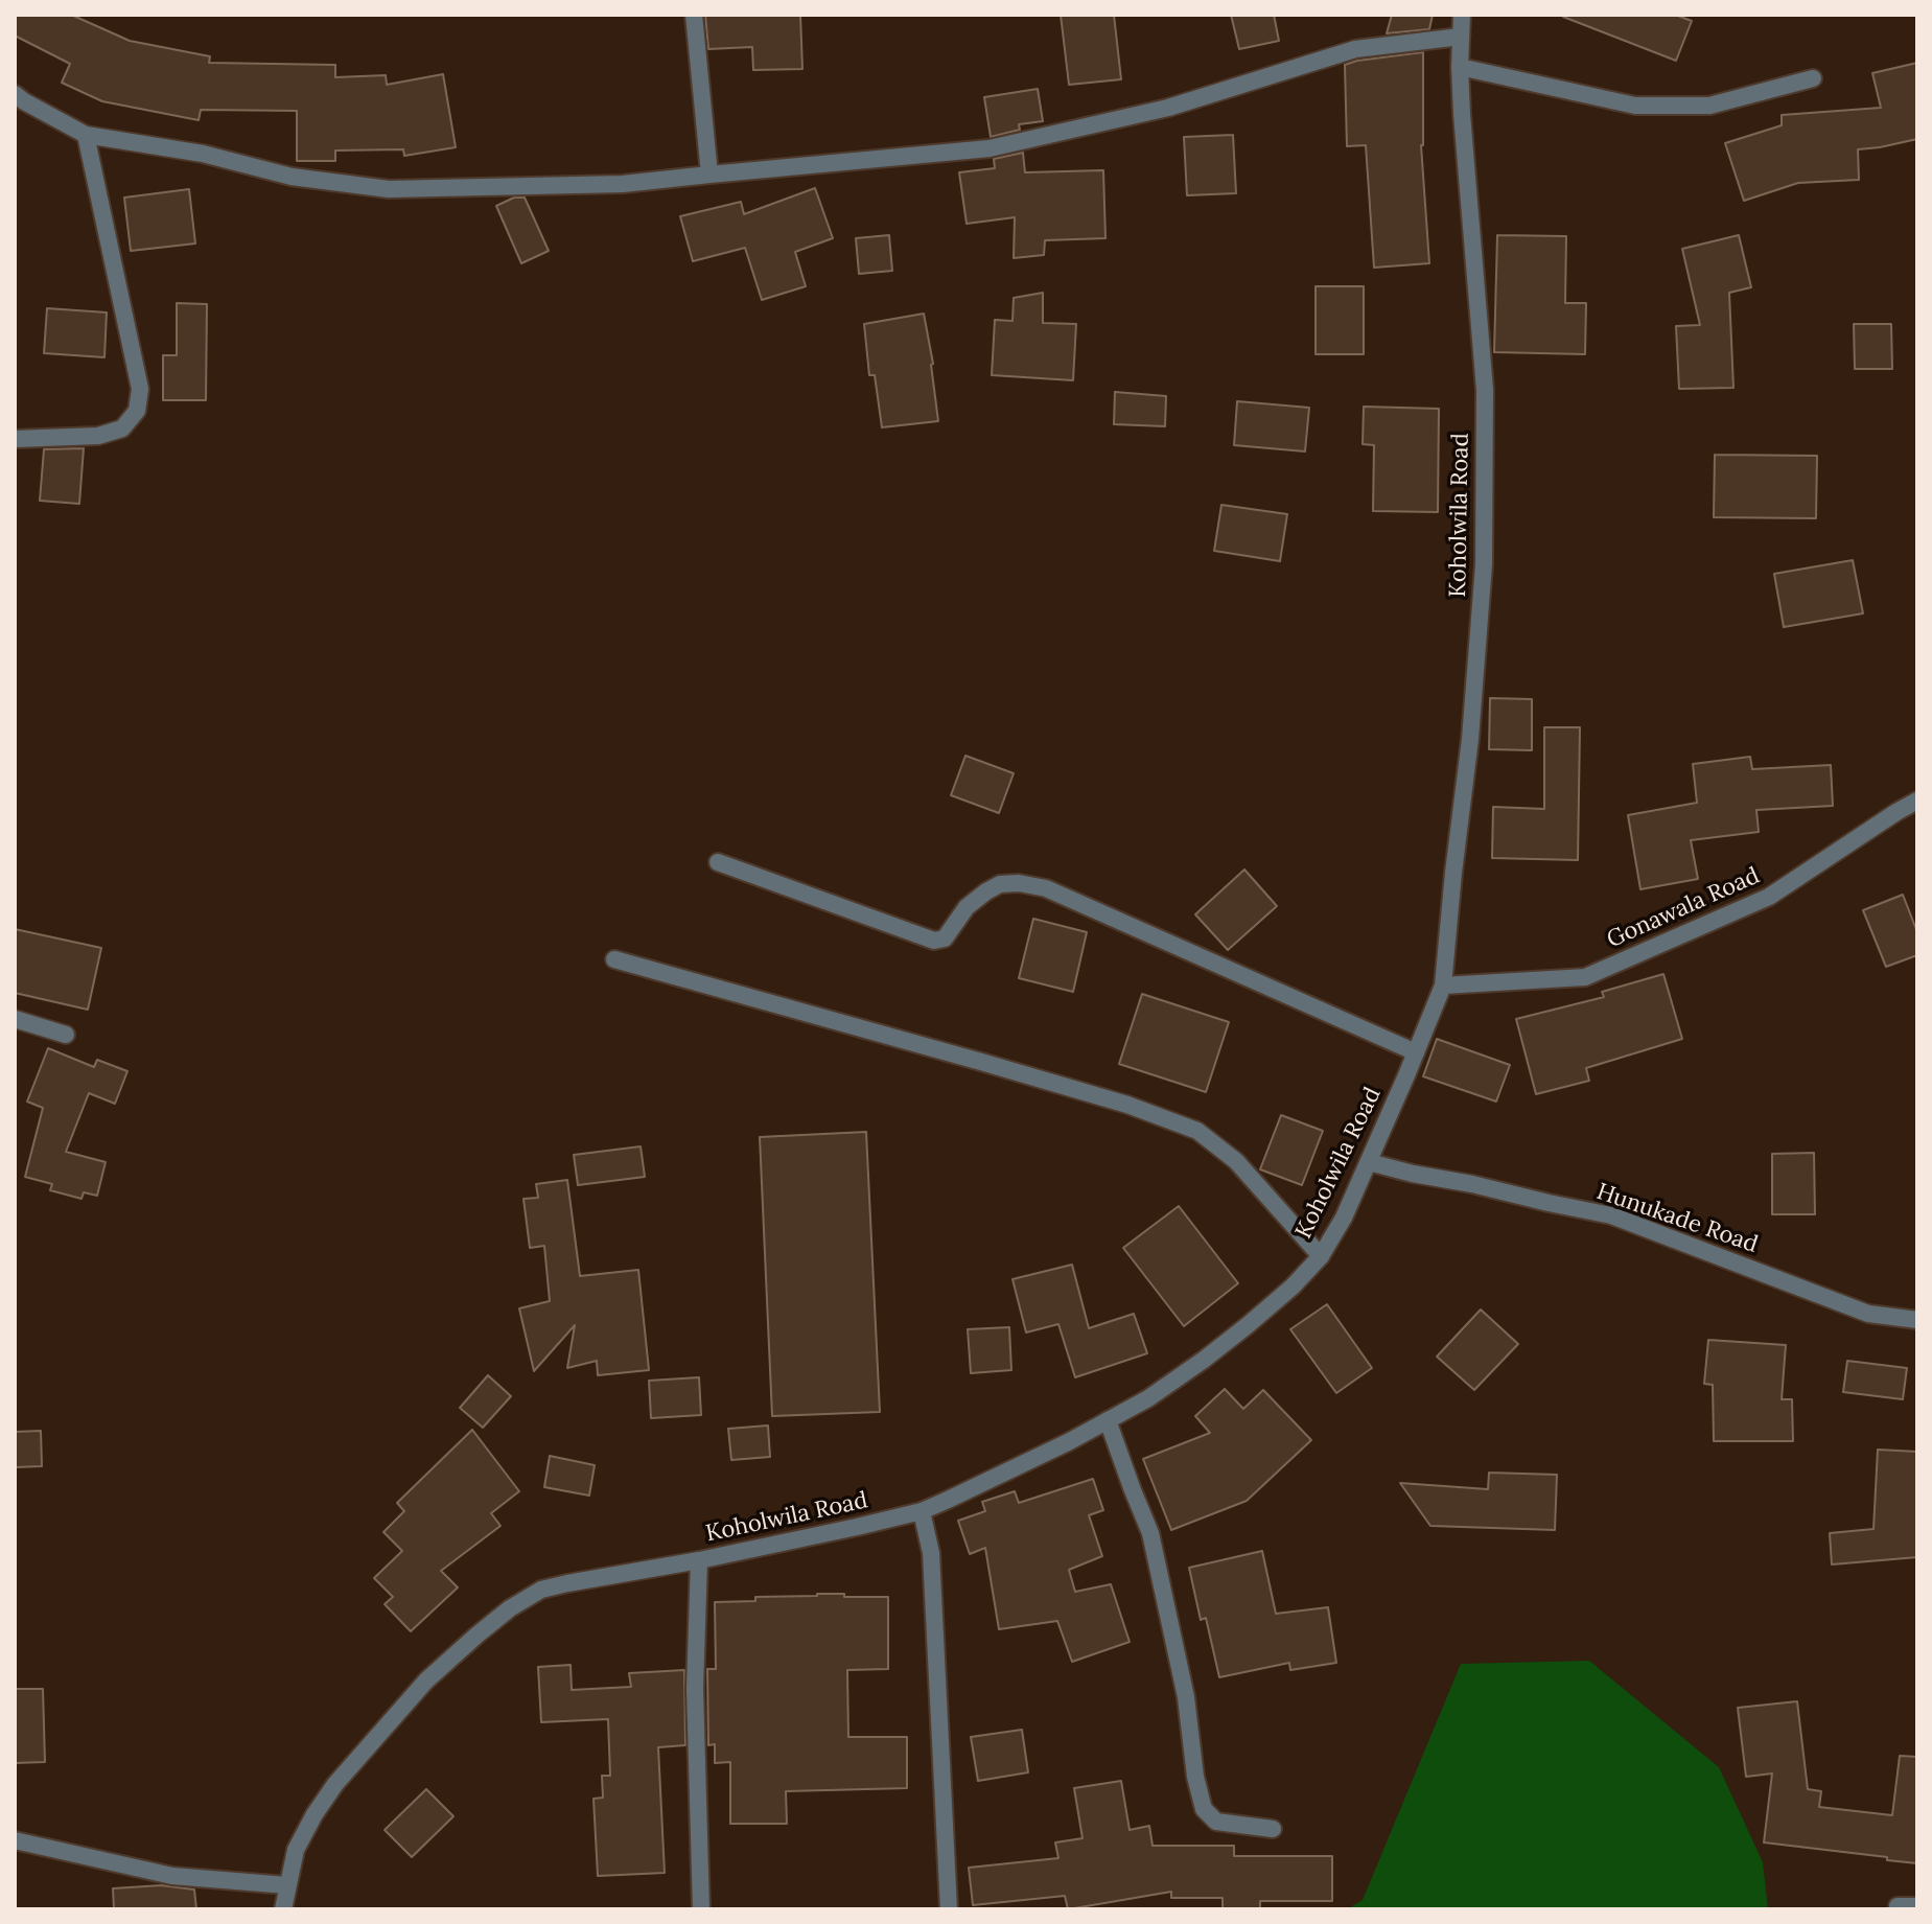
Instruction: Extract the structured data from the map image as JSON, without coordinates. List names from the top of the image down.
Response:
{
  "streets": {
    "street": ["Koholwila Road", "Gonawala Road", "Hunukade Road"]
  },
  "crossings": [
    ["Koholwila Road", "Gonawala Road"],
    ["Koholwila Road", "Hunukade Road"]
  ]
}
